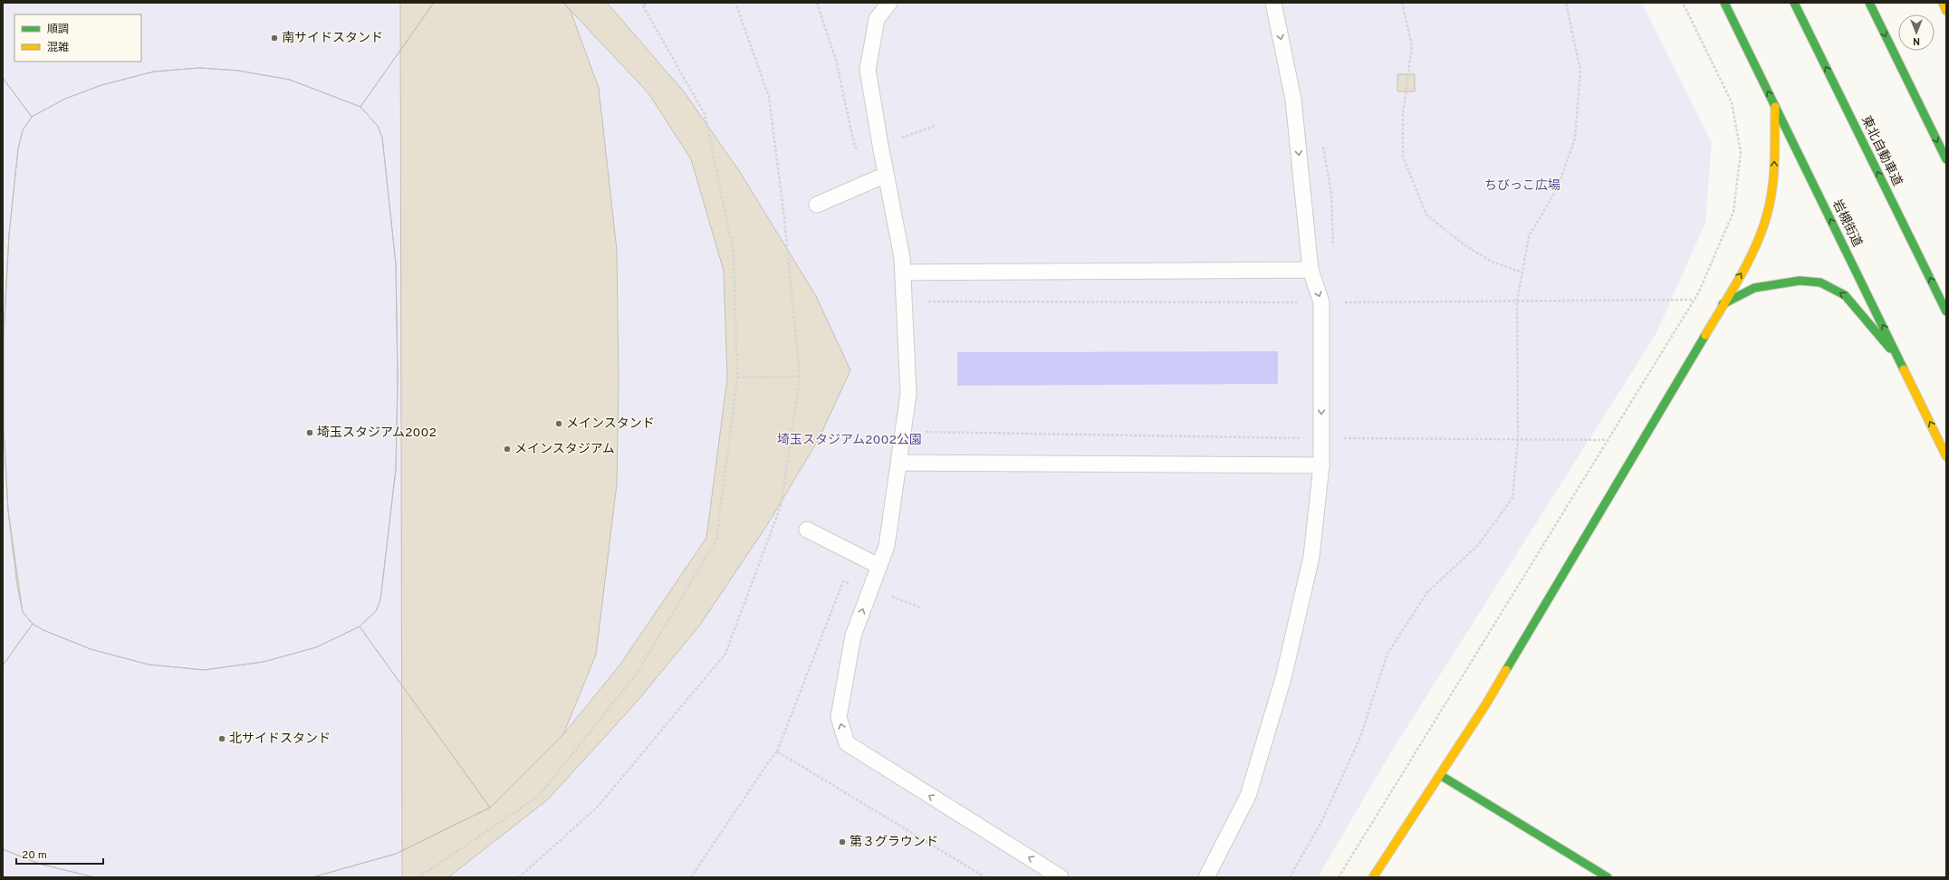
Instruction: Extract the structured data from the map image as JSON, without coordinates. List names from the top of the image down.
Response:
{
  "streets": {
    "main road": ["東北自動車道", "岩槻街道"]
  },
  "one_way": ["岩槻街道"],
  "parks": ["ちびっこ広場", "埼玉スタジアム2002公園"],
  "places": [
    "南サイドスタンド",
    "メインスタンド",
    "埼玉スタジアム2002",
    "メインスタジアム",
    "北サイドスタンド",
    "第３グラウンド"
  ],
  "legend": ["順調", "混雑"],
  "scale_bar": "20 m",
  "north": "bottom"
}
